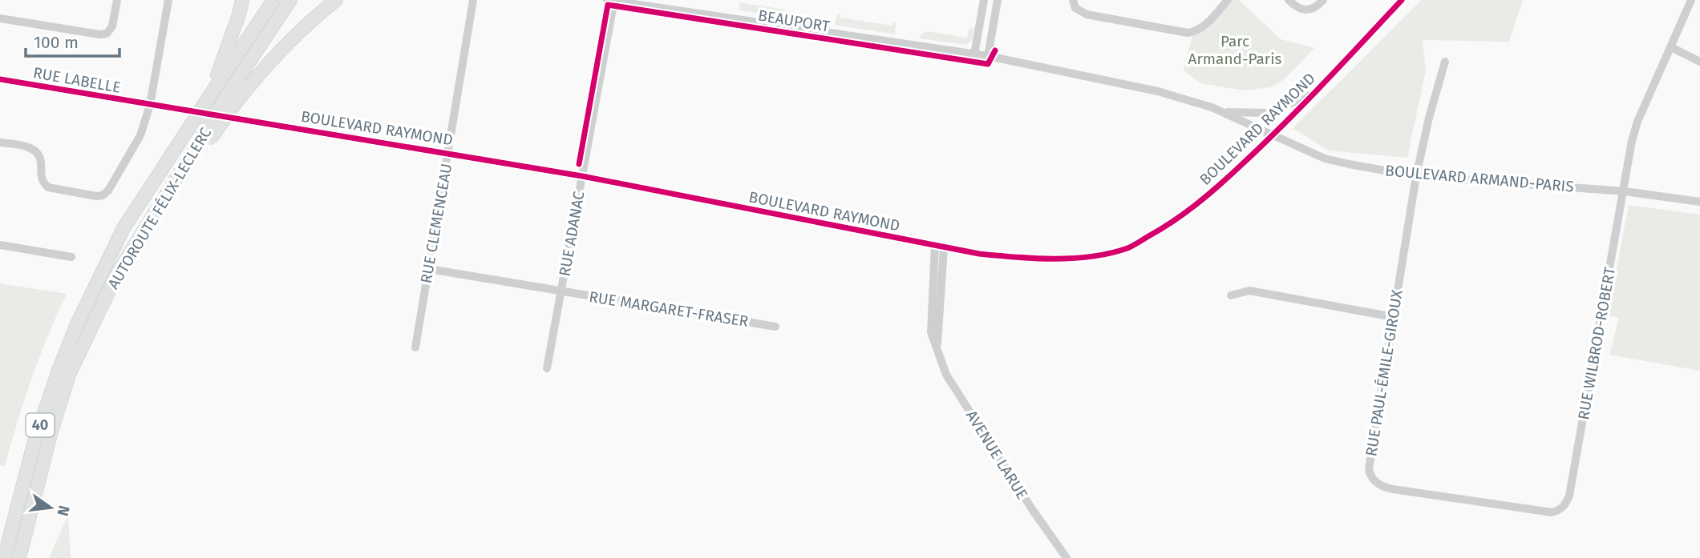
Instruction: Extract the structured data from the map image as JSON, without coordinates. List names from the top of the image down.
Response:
{
  "streets": {
    "highway": ["AUTOROUTE FÉLIX-LECLERC", "40"],
    "street": [
      "RUE LABELLE",
      "BOULEVARD RAYMOND",
      "BOULEVARD ARMAND-PARIS",
      "RUE CLEMENCEAU",
      "RUE ADANAC",
      "RUE MARGARET-FRASER",
      "RUE WILBROD-ROBERT",
      "RUE PAUL-ÉMILE-GIROUX",
      "AVENUE LARUE"
    ],
    "cycle path": ["BEAUPORT"]
  },
  "crossings": [
    ["RUE LABELLE", "BOULEVARD RAYMOND"],
    ["BOULEVARD RAYMOND", "BOULEVARD ARMAND-PARIS"],
    ["BOULEVARD RAYMOND", "RUE CLEMENCEAU"],
    ["BOULEVARD RAYMOND", "RUE ADANAC"],
    ["BOULEVARD RAYMOND", "AVENUE LARUE"],
    ["BOULEVARD ARMAND-PARIS", "RUE ADANAC"],
    ["BOULEVARD ARMAND-PARIS", "RUE WILBROD-ROBERT"],
    ["BOULEVARD ARMAND-PARIS", "RUE PAUL-ÉMILE-GIROUX"],
    ["RUE CLEMENCEAU", "RUE MARGARET-FRASER"],
    ["RUE ADANAC", "RUE MARGARET-FRASER"],
    ["RUE WILBROD-ROBERT", "RUE PAUL-ÉMILE-GIROUX"]
  ],
  "parks": ["Parc Armand-Paris"],
  "scale_bar": "100 m",
  "north": "right"
}
